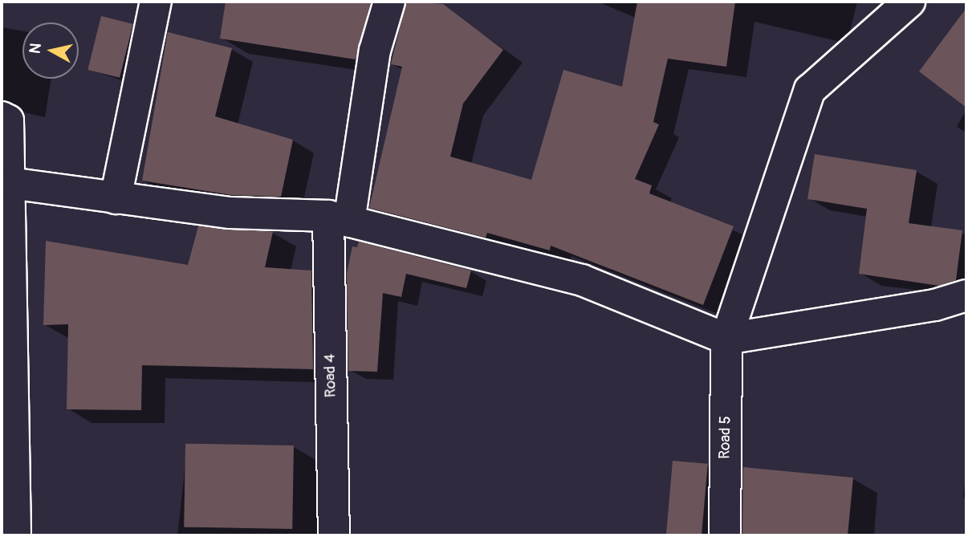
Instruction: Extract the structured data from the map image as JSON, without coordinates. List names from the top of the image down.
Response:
{
  "streets": {
    "street": ["Road 4", "Road 5"]
  },
  "north": "left"
}
